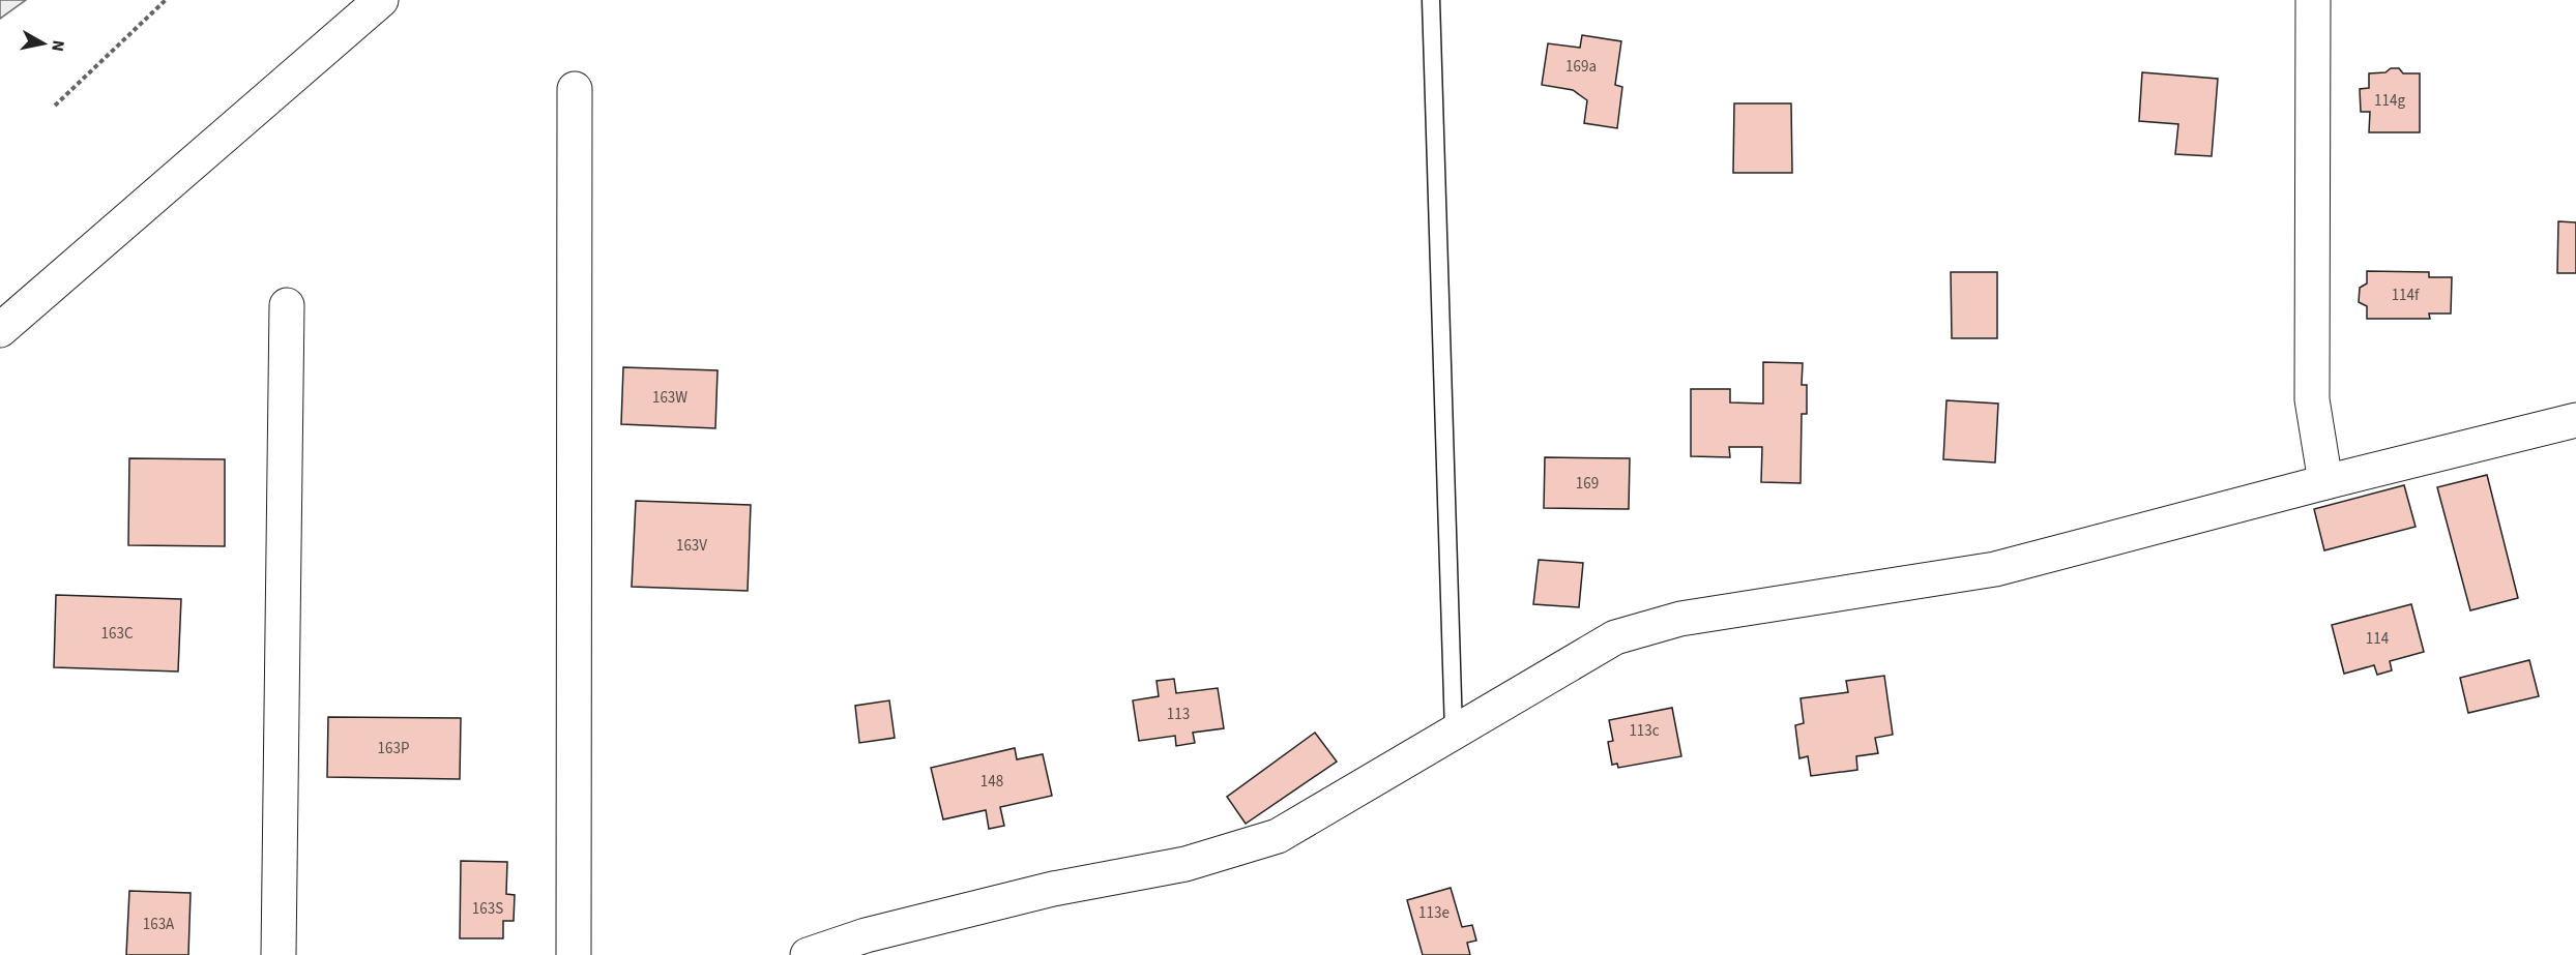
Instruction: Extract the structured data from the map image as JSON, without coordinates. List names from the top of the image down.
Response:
{
  "house_numbers": [
    "169a",
    "114g",
    "114f",
    "163W",
    "169",
    "163V",
    "163C",
    "114",
    "113",
    "113c",
    "163P",
    "148",
    "163S",
    "113e",
    "163A"
  ],
  "north": "right"
}
